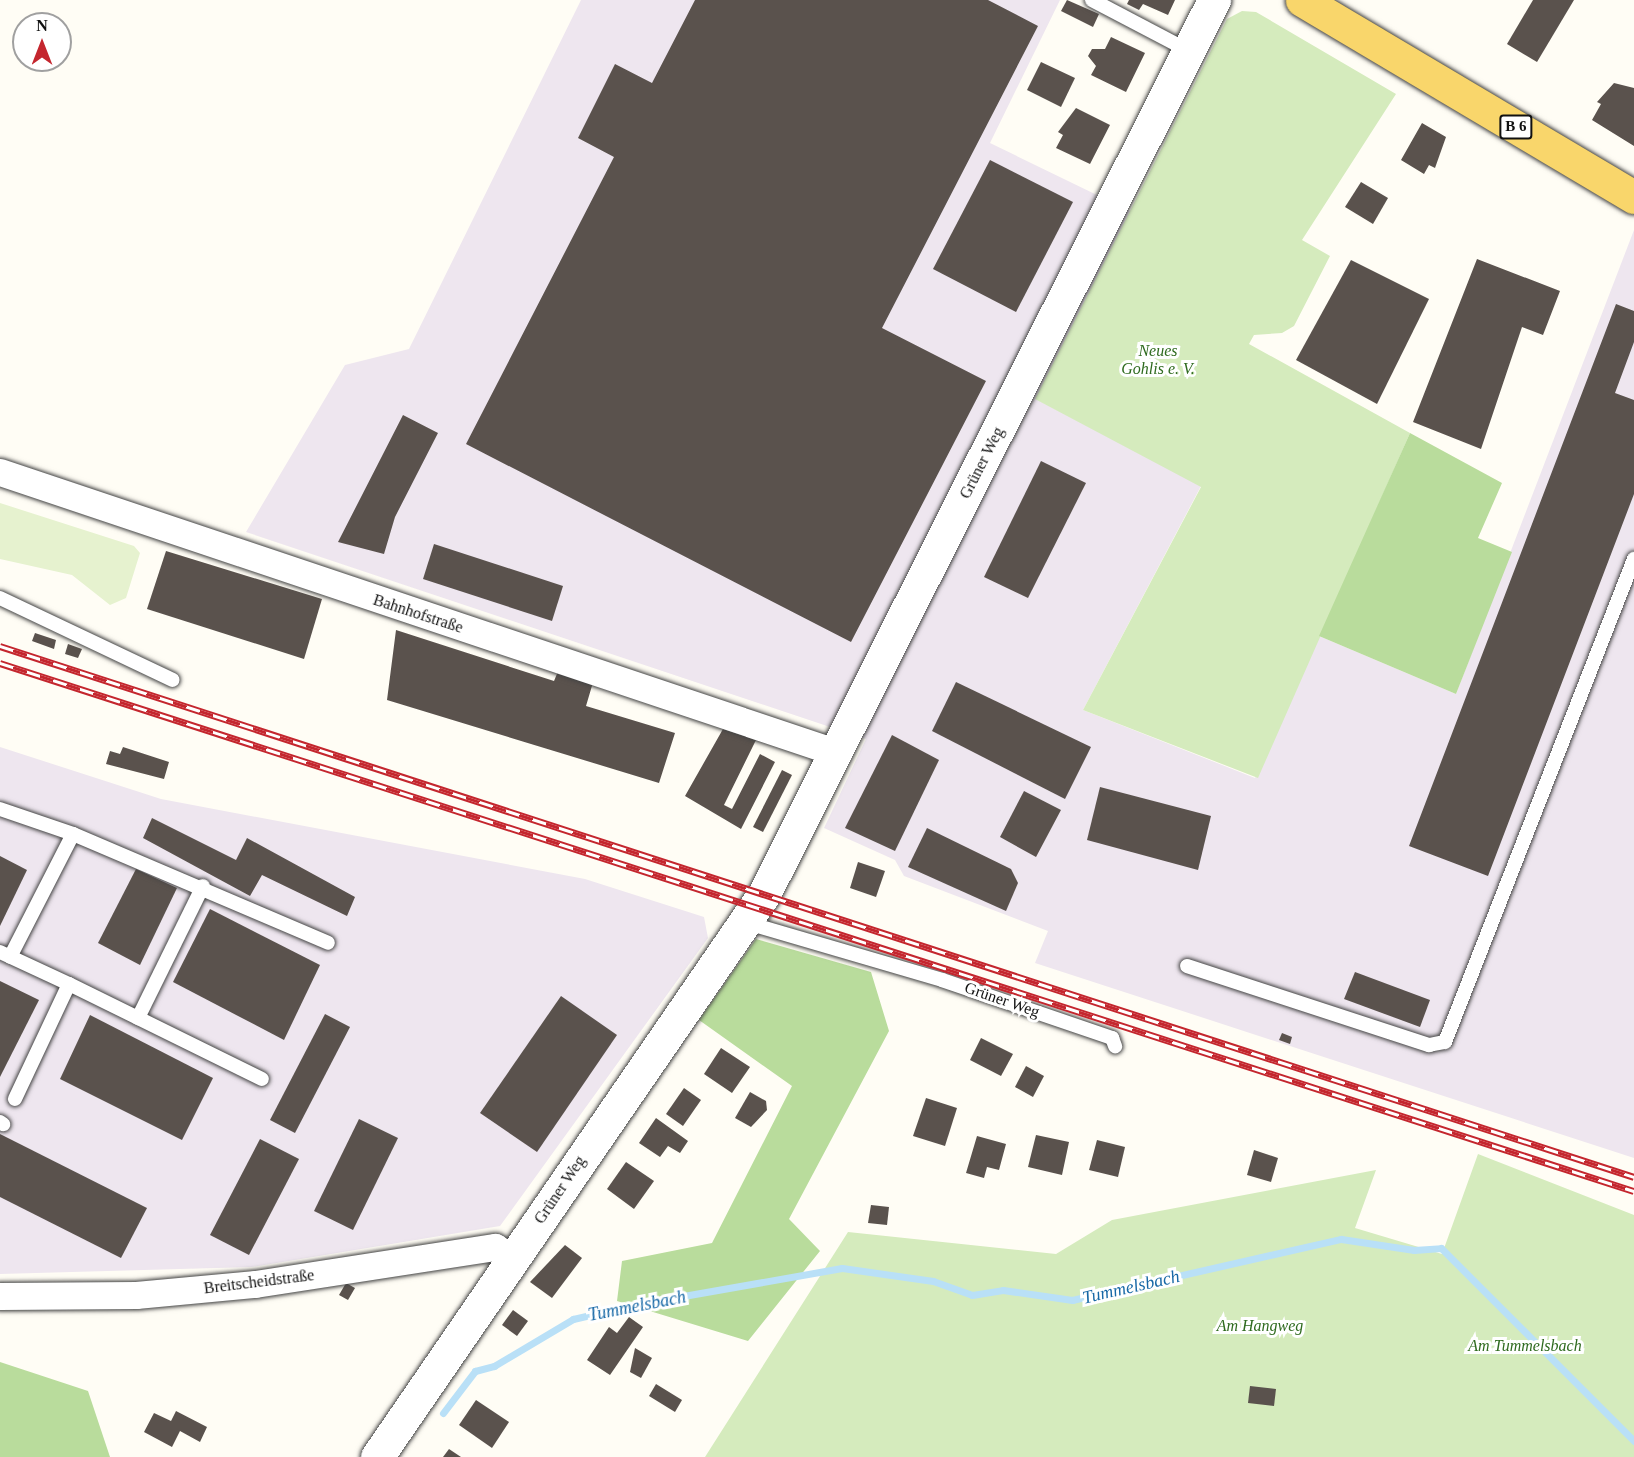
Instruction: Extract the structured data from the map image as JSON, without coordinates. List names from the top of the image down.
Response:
{
  "streets": {
    "main road": ["B 6"],
    "street": ["Grüner Weg", "Bahnhofstraße", "Breitscheidstraße"]
  },
  "crossings": [
    ["Grüner Weg", "Bahnhofstraße"],
    ["Grüner Weg", "Breitscheidstraße"]
  ],
  "water": ["Tummelsbach"],
  "parks": ["Neues Gohlis e. V.", "Am Hangweg", "Am Tummelsbach"],
  "north": "top"
}
